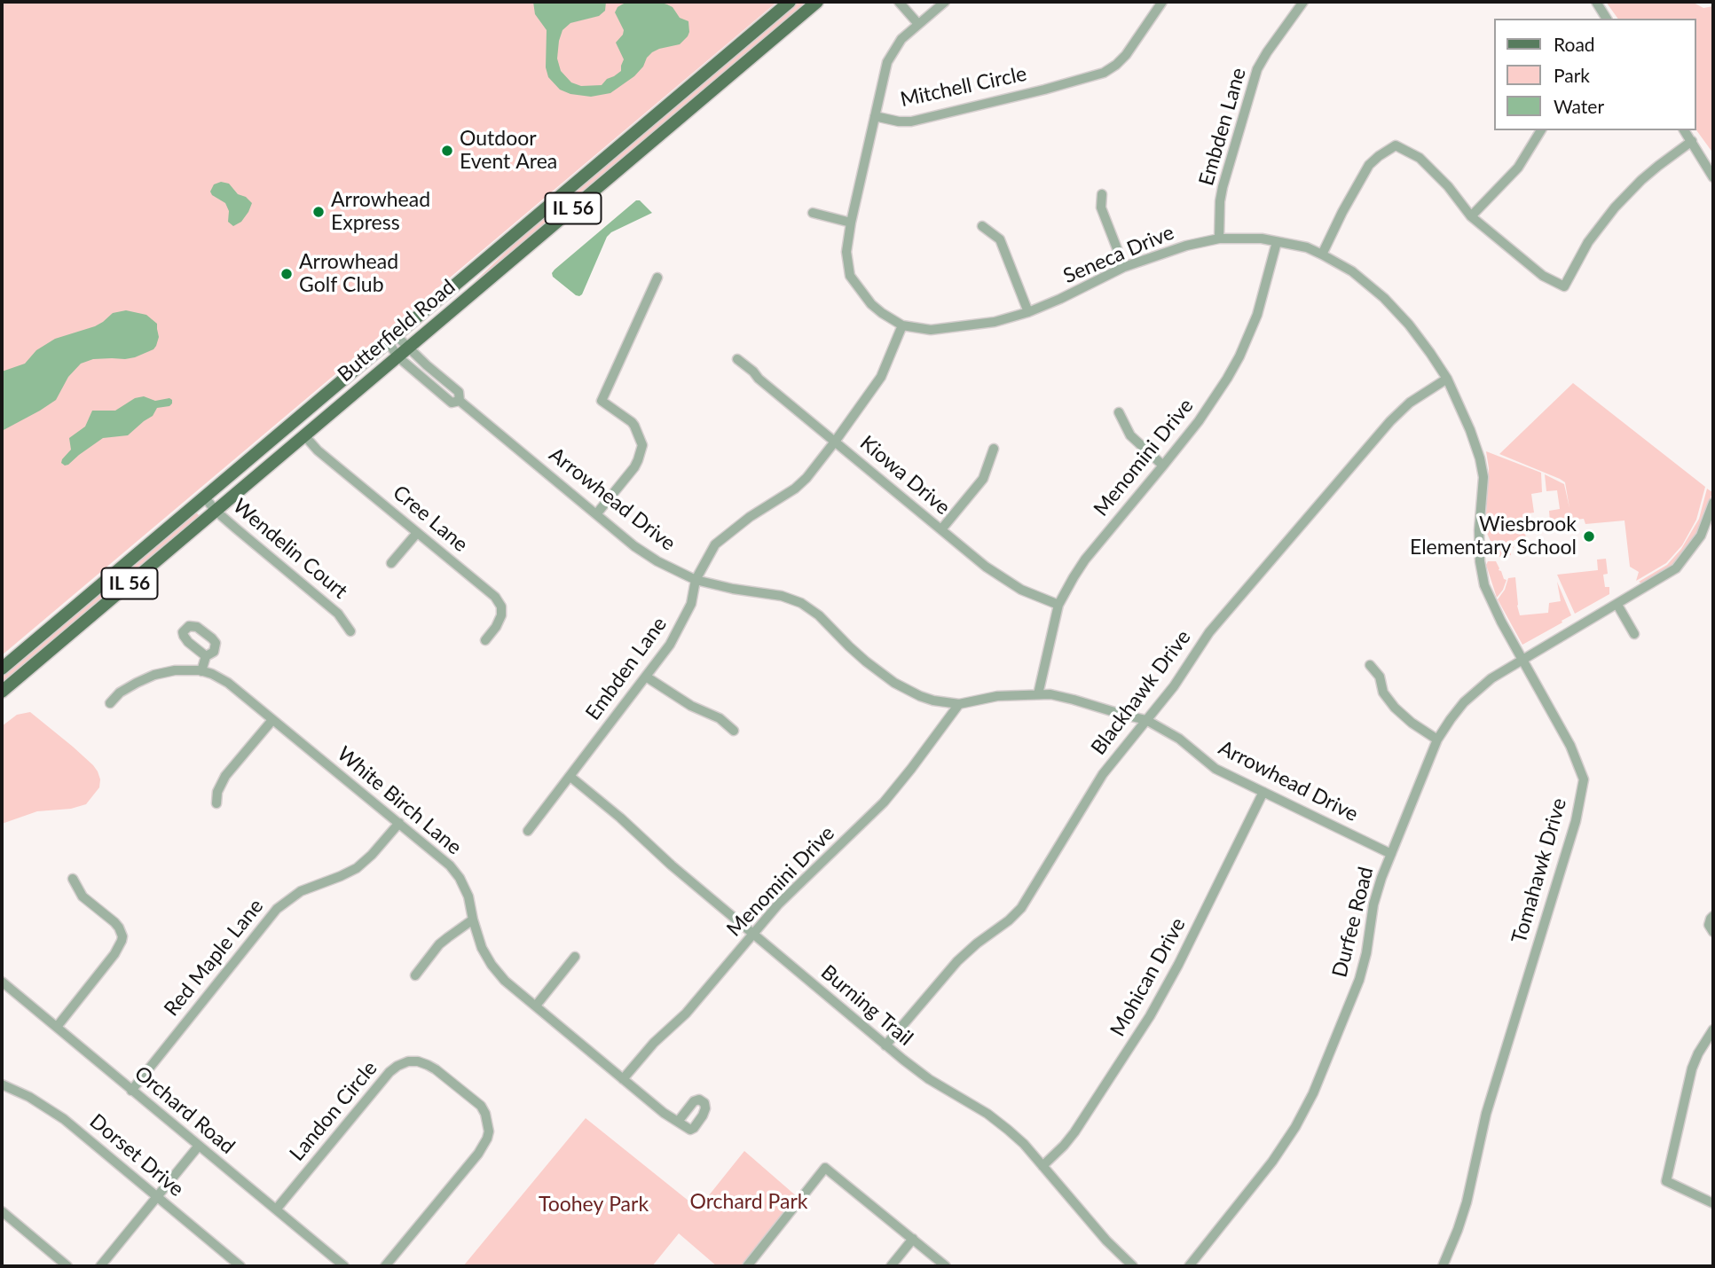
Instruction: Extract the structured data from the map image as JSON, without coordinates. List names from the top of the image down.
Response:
{
  "streets": {
    "main road": ["IL 56", "Butterfield Road"],
    "street": [
      "Mitchell Circle",
      "Embden Lane",
      "Seneca Drive",
      "Menomini Drive",
      "Kiowa Drive",
      "Arrowhead Drive",
      "Cree Lane",
      "Wendelin Court",
      "Blackhawk Drive",
      "White Birch Lane",
      "Tomahawk Drive",
      "Durfee Road",
      "Red Maple Lane",
      "Mohican Drive",
      "Burning Trail",
      "Orchard Road",
      "Landon Circle",
      "Dorset Drive"
    ]
  },
  "crossings": [
    ["Mitchell Circle", "Seneca Drive"],
    ["Embden Lane", "Seneca Drive"],
    ["Embden Lane", "Kiowa Drive"],
    ["Embden Lane", "Arrowhead Drive"],
    ["Embden Lane", "Burning Trail"],
    ["Seneca Drive", "Menomini Drive"],
    ["Seneca Drive", "Blackhawk Drive"],
    ["Seneca Drive", "Tomahawk Drive"],
    ["Butterfield Road", "Arrowhead Drive"],
    ["Butterfield Road", "Cree Lane"],
    ["Butterfield Road", "Wendelin Court"],
    ["Menomini Drive", "Kiowa Drive"],
    ["Menomini Drive", "Arrowhead Drive"],
    ["Menomini Drive", "White Birch Lane"],
    ["Menomini Drive", "Burning Trail"],
    ["Arrowhead Drive", "Blackhawk Drive"],
    ["Arrowhead Drive", "Durfee Road"],
    ["Arrowhead Drive", "Mohican Drive"],
    ["Blackhawk Drive", "Burning Trail"],
    ["White Birch Lane", "Red Maple Lane"],
    ["Tomahawk Drive", "Durfee Road"],
    ["Red Maple Lane", "Orchard Road"],
    ["Mohican Drive", "Burning Trail"],
    ["Orchard Road", "Landon Circle"]
  ],
  "parks": ["Orchard Park", "Toohey Park"],
  "places": [
    "Outdoor Event Area",
    "Arrowhead Express",
    "Arrowhead Golf Club",
    "Wiesbrook Elementary School"
  ],
  "legend": ["Road", "Park", "Water"]
}
